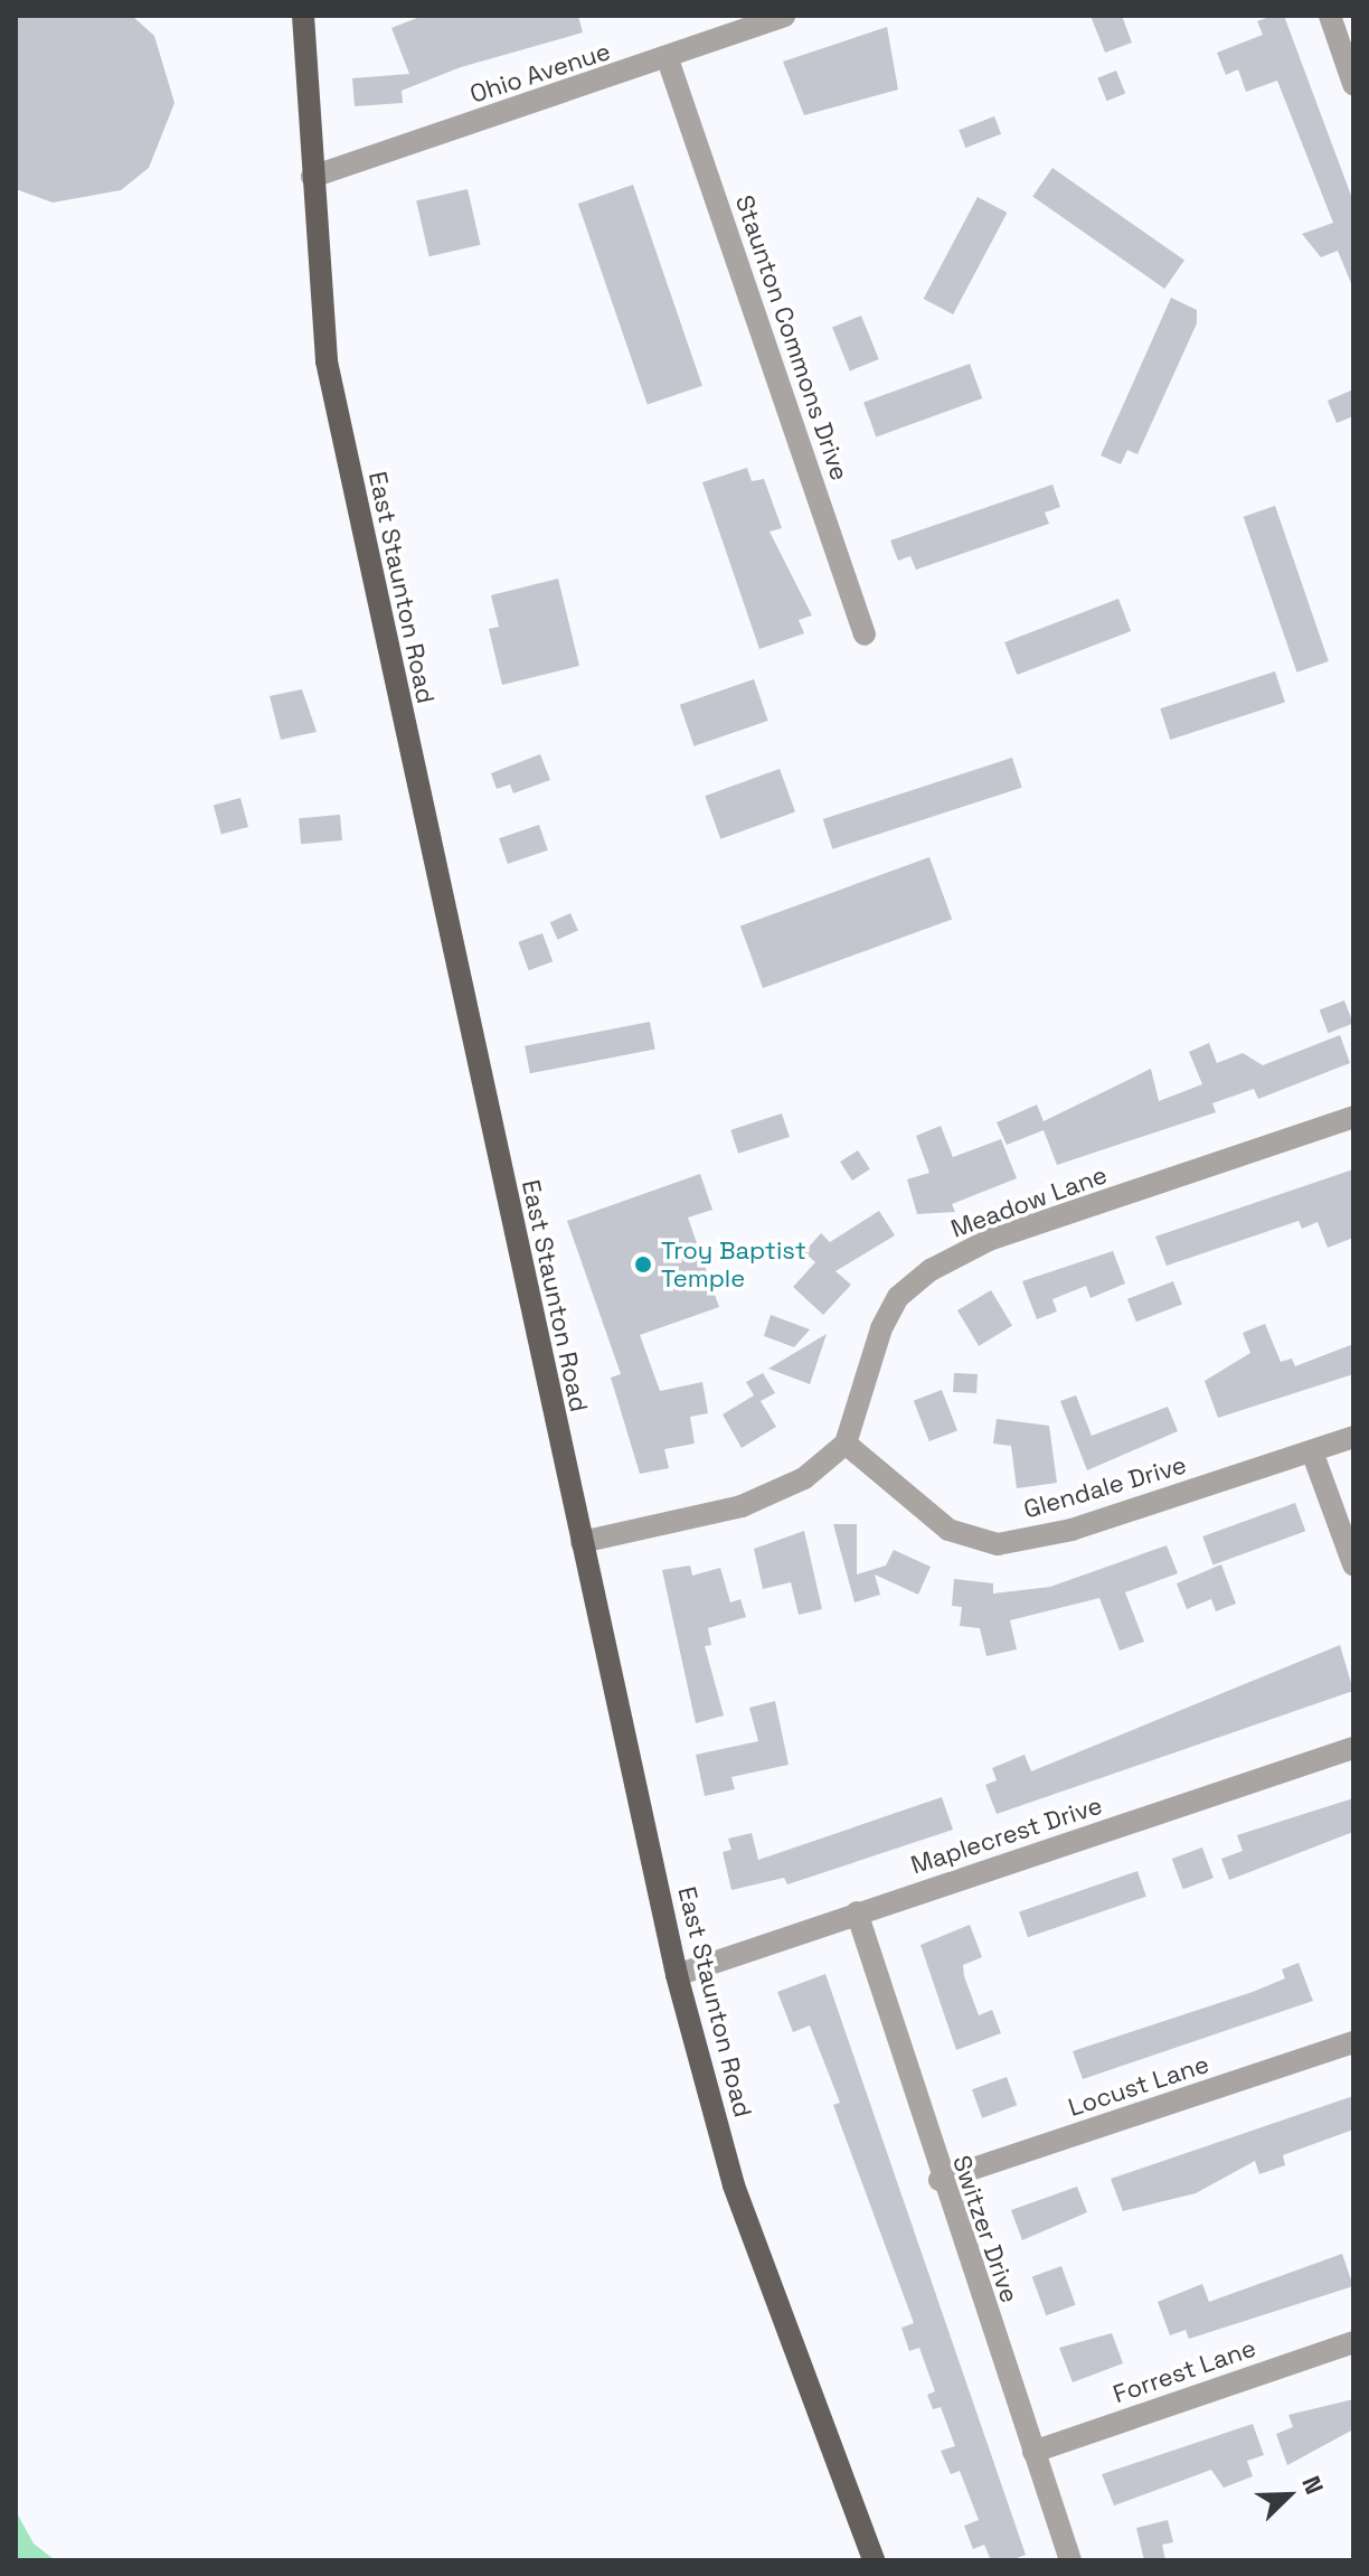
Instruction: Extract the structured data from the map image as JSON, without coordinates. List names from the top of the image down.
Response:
{
  "streets": {
    "main road": ["East Staunton Road"],
    "street": [
      "Ohio Avenue",
      "Staunton Commons Drive",
      "Meadow Lane",
      "Glendale Drive",
      "Maplecrest Drive",
      "Locust Lane",
      "Switzer Drive",
      "Forrest Lane"
    ]
  },
  "crossings": [
    ["Ohio Avenue", "Staunton Commons Drive"],
    ["Ohio Avenue", "East Staunton Road"],
    ["East Staunton Road", "Maplecrest Drive"],
    ["Meadow Lane", "Glendale Drive"],
    ["Maplecrest Drive", "Switzer Drive"],
    ["Locust Lane", "Switzer Drive"],
    ["Switzer Drive", "Forrest Lane"]
  ],
  "places": ["Troy Baptist Temple"],
  "north": "top right"
}
